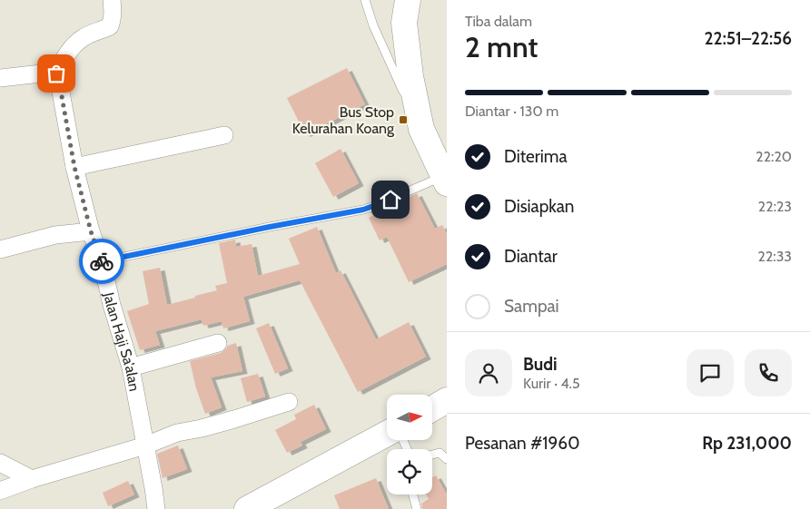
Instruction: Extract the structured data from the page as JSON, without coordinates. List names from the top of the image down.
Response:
{
  "streets": {
    "street": ["Jalan Haji Sa'alan"]
  },
  "places": {
    "transit": ["Bus Stop Kelurahan Koang"]
  },
  "north": "right",
  "page": {
    "heading": ["2 mnt", "Tiba dalam", "22:51–22:56"],
    "panel": [
      "Budi",
      "Kurir · 4.5",
      "Pesanan #1960",
      "Rp 231,000"
    ],
    "bar": "Diantar · 130 m",
    "list": [
      ["Diterima", "22:20"],
      ["Disiapkan", "22:23"],
      ["Diantar", "22:33"],
      "Sampai"
    ]
  }
}
